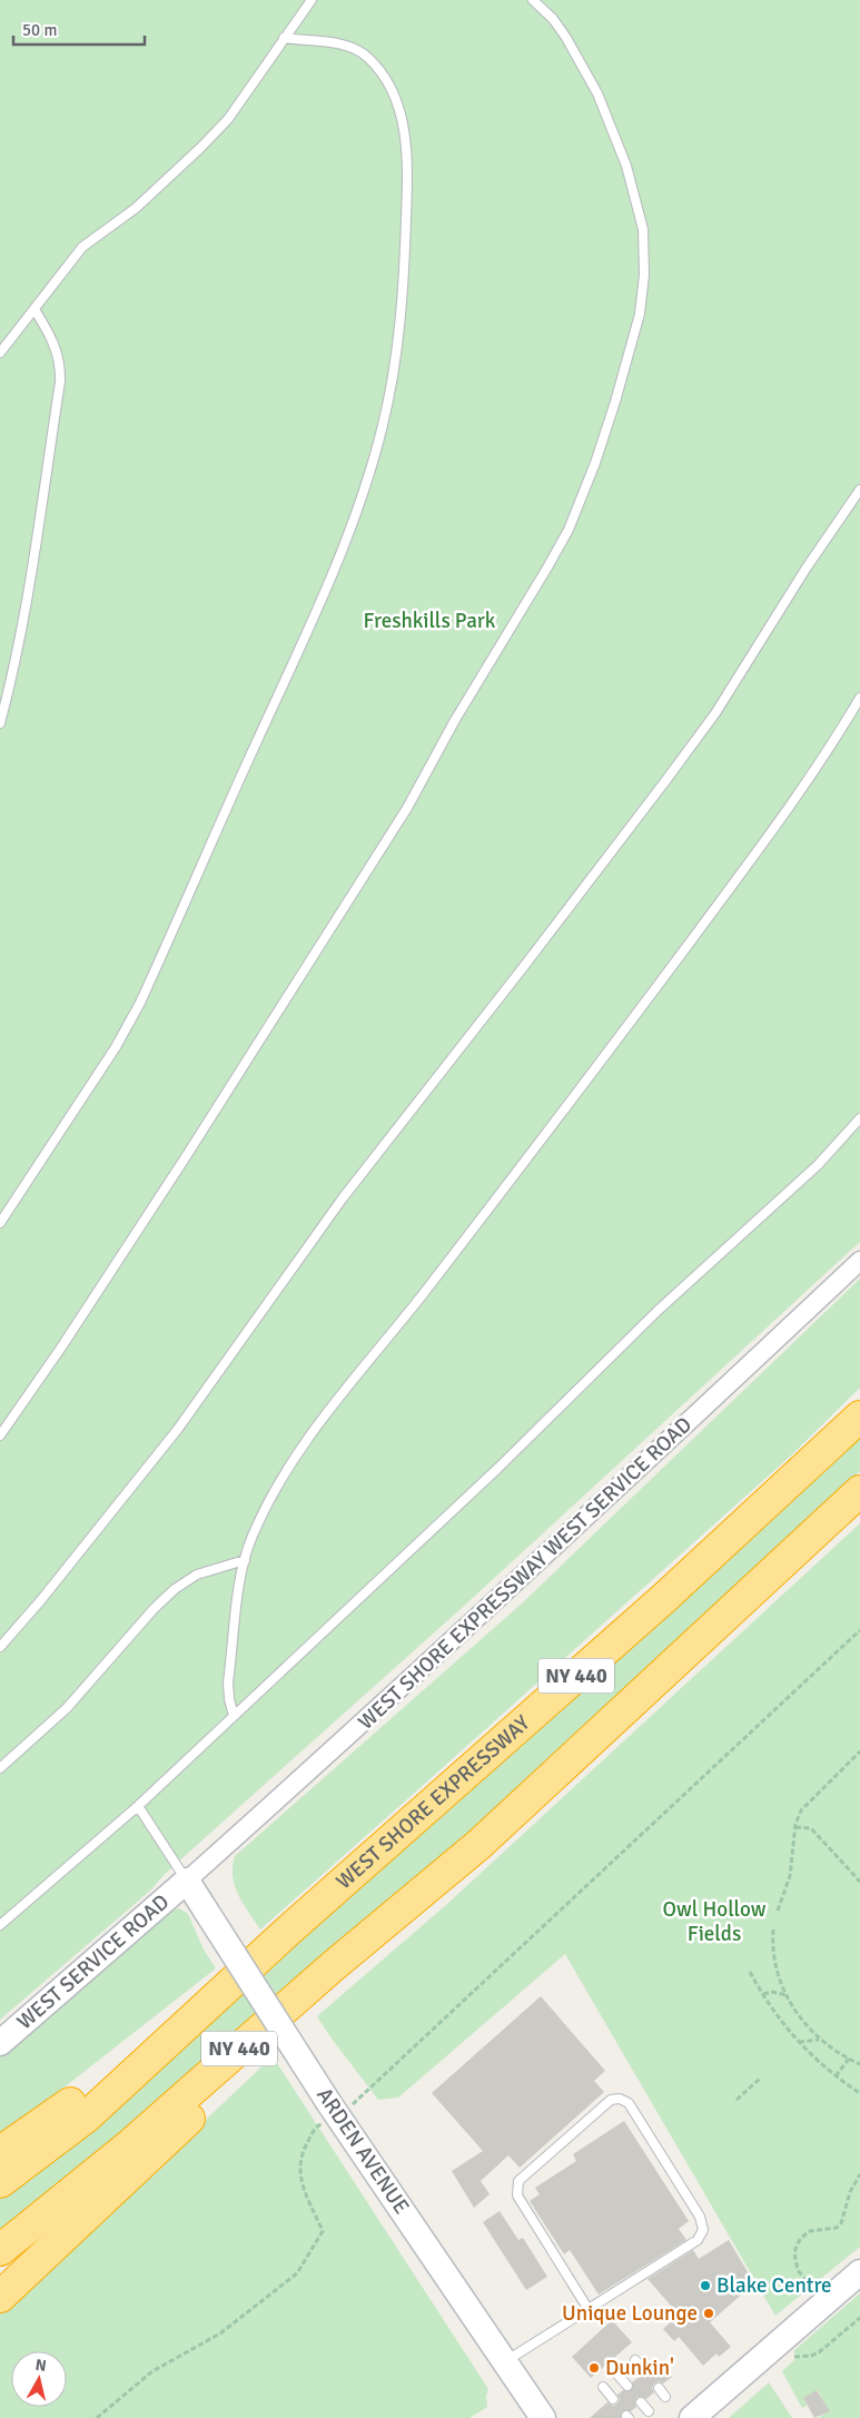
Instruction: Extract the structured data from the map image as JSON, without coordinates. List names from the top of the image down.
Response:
{
  "streets": {
    "highway": ["NY 440", "WEST SHORE EXPRESSWAY"],
    "street": ["WEST SHORE EXPRESSWAY WEST SERVICE ROAD", "WEST SERVICE ROAD", "ARDEN AVENUE"]
  },
  "crossings": [
    ["WEST SHORE EXPRESSWAY WEST SERVICE ROAD", "WEST SERVICE ROAD"],
    ["WEST SHORE EXPRESSWAY WEST SERVICE ROAD", "ARDEN AVENUE"],
    ["WEST SERVICE ROAD", "ARDEN AVENUE"]
  ],
  "parks": ["Freshkills Park", "Owl Hollow Fields"],
  "places": ["Blake Centre", "Unique Lounge", "Dunkin'"],
  "scale_bar": "50 m",
  "north": "top"
}
